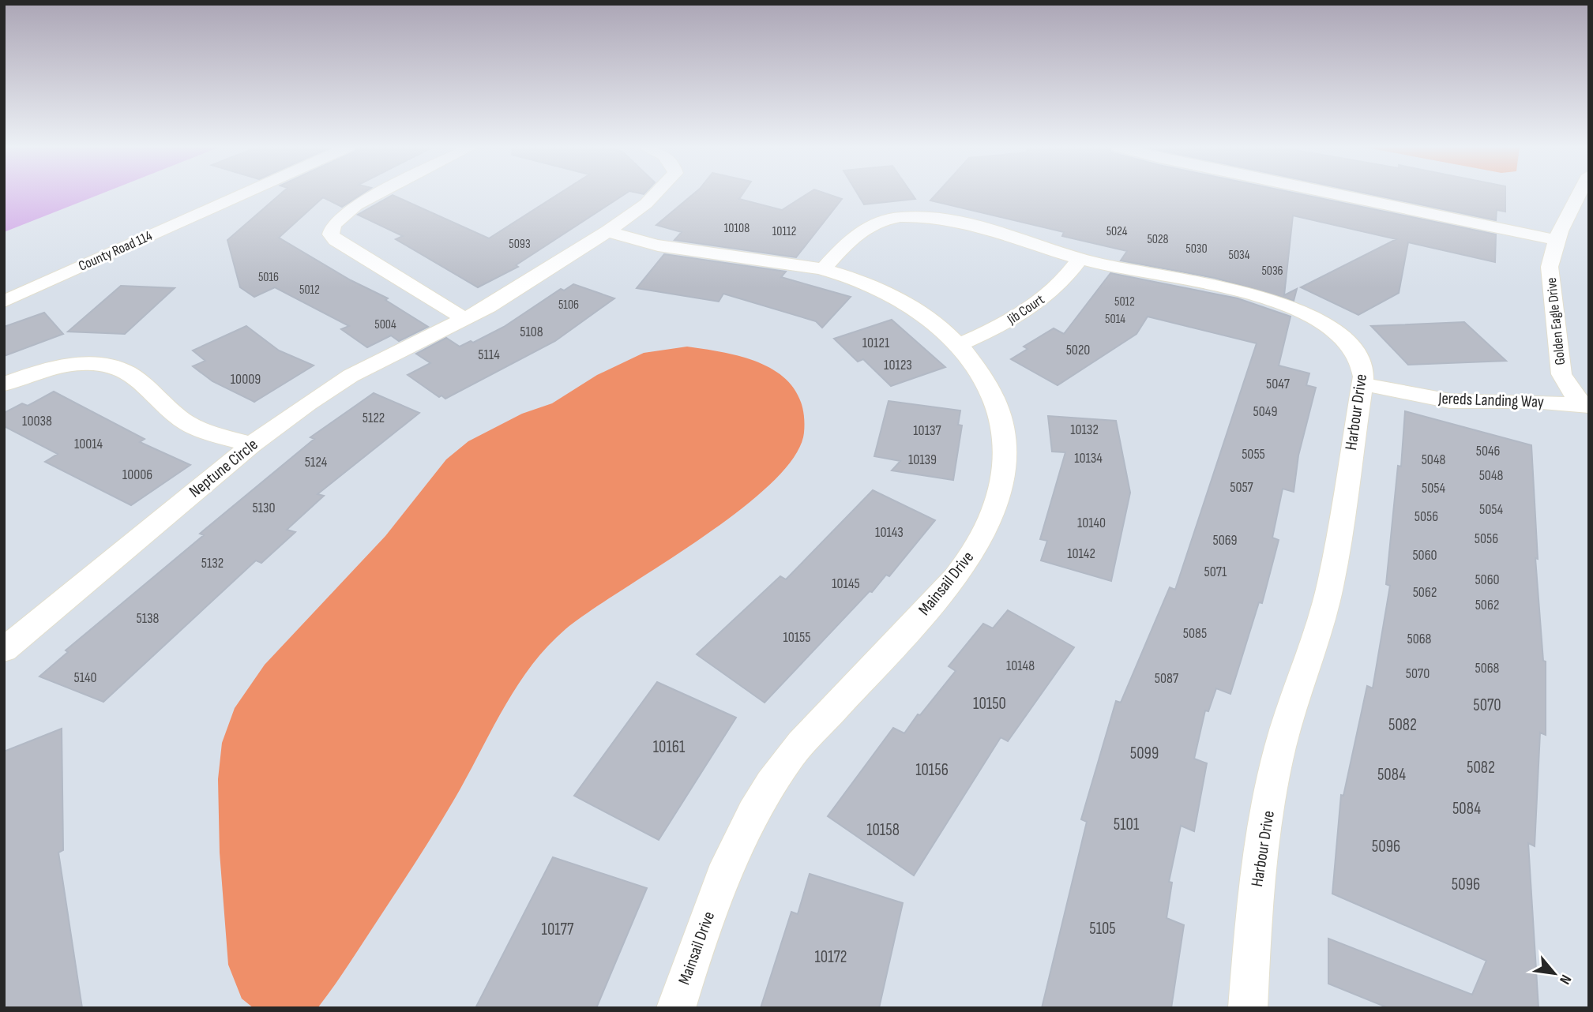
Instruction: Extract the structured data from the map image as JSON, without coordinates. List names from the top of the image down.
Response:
{
  "streets": {
    "street": [
      "County Road 114",
      "Jib Court",
      "Golden Eagle Drive",
      "Jereds Landing Way",
      "Harbour Drive",
      "Neptune Circle",
      "Mainsail Drive"
    ]
  },
  "crossings": [
    ["Jib Court", "Harbour Drive"],
    ["Jib Court", "Mainsail Drive"],
    ["Golden Eagle Drive", "Jereds Landing Way"],
    ["Jereds Landing Way", "Harbour Drive"],
    ["Harbour Drive", "Mainsail Drive"],
    ["Neptune Circle", "Mainsail Drive"]
  ],
  "house_numbers": [
    "10108",
    "10112",
    "5024",
    "5028",
    "5093",
    "5030",
    "5034",
    "5036",
    "5016",
    "5012",
    "5012",
    "5106",
    "5014",
    "5004",
    "5108",
    "10121",
    "5020",
    "5114",
    "10123",
    "10009",
    "5047",
    "5049",
    "5122",
    "10038",
    "10132",
    "10137",
    "10014",
    "5046",
    "5055",
    "10134",
    "10139",
    "5048",
    "5124",
    "10006",
    "5048",
    "5057",
    "5054",
    "5130",
    "5054",
    "5056",
    "10140",
    "10143",
    "5056",
    "5069",
    "10142",
    "5060",
    "5132",
    "5071",
    "5060",
    "10145",
    "5062",
    "5062",
    "5138",
    "5085",
    "10155",
    "5068",
    "10148",
    "5068",
    "5070",
    "5140",
    "5087",
    "10150",
    "5070",
    "5082",
    "10161",
    "5099",
    "5082",
    "10156",
    "5084",
    "5084",
    "5101",
    "10158",
    "5096",
    "5096",
    "5105",
    "10177",
    "10172"
  ],
  "north": "bottom right"
}
